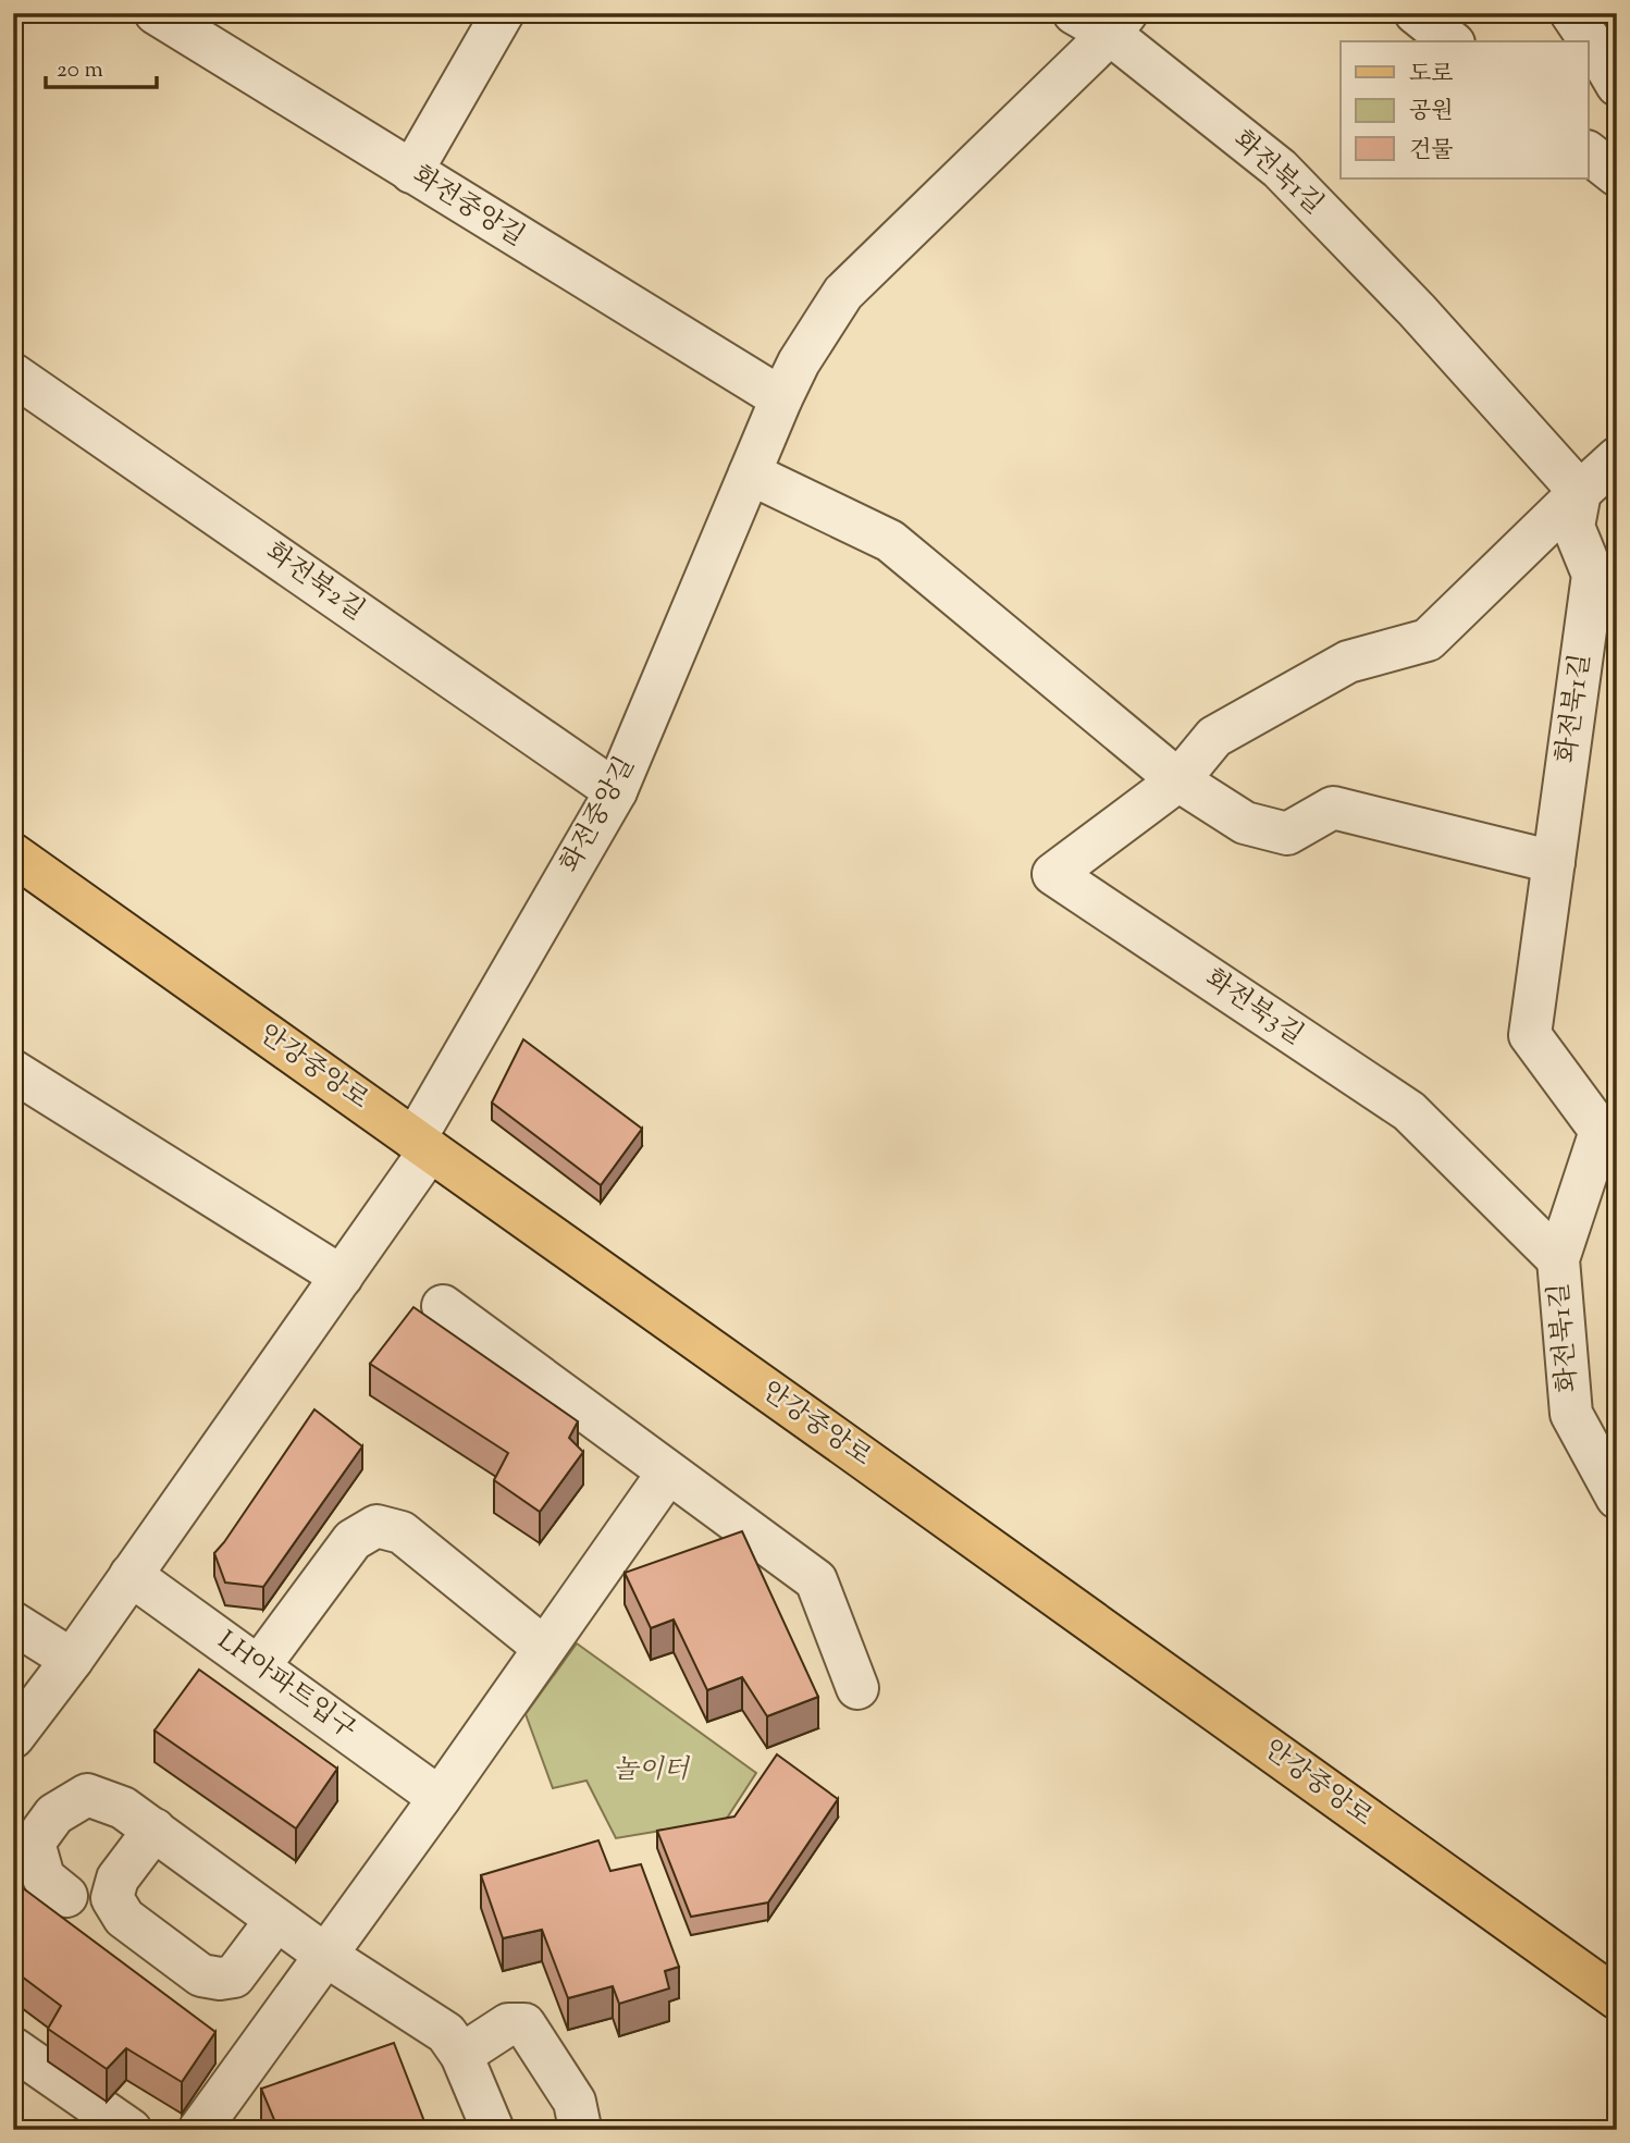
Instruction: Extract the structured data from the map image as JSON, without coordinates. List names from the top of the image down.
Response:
{
  "streets": {
    "main road": ["안강중앙로"],
    "street": [
      "화전북1길",
      "화전중앙길",
      "화전북2길",
      "화전북3길",
      "LH아파트입구"
    ]
  },
  "crossings": [
    ["화전북1길", "화전중앙길"],
    ["화전북1길", "화전북3길"],
    ["화전중앙길", "화전북2길"],
    ["화전중앙길", "안강중앙로"],
    ["화전중앙길", "LH아파트입구"]
  ],
  "parks": ["놀이터"],
  "legend": ["도로", "공원", "건물"],
  "scale_bar": "20 m"
}
